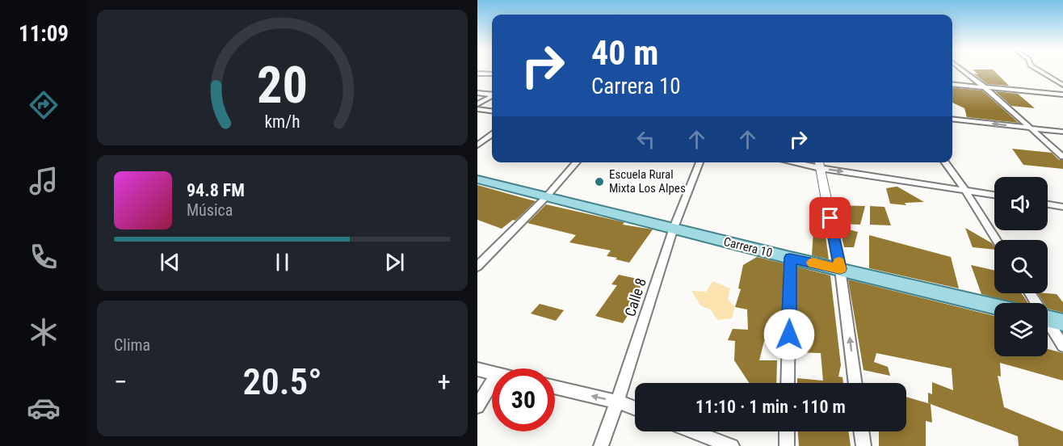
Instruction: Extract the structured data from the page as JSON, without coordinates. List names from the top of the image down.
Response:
{
  "streets": {
    "main road": ["Carrera 10"],
    "street": ["Calle 8"]
  },
  "crossings": [
    ["Carrera 10", "Calle 8"]
  ],
  "places": ["Escuela Rural Mixta Los Alpes"],
  "page": {
    "tabs": "11:09",
    "turn": ["40 m", "Carrera 10"],
    "song": ["94.8 FM", "Música"],
    "tile": "Clima",
    "heat": ["−", "20.5°", "+"],
    "limit": "30",
    "trip": "11:10 · 1 min · 110 m",
    "gauge": ["20", "km/h"]
  }
}
